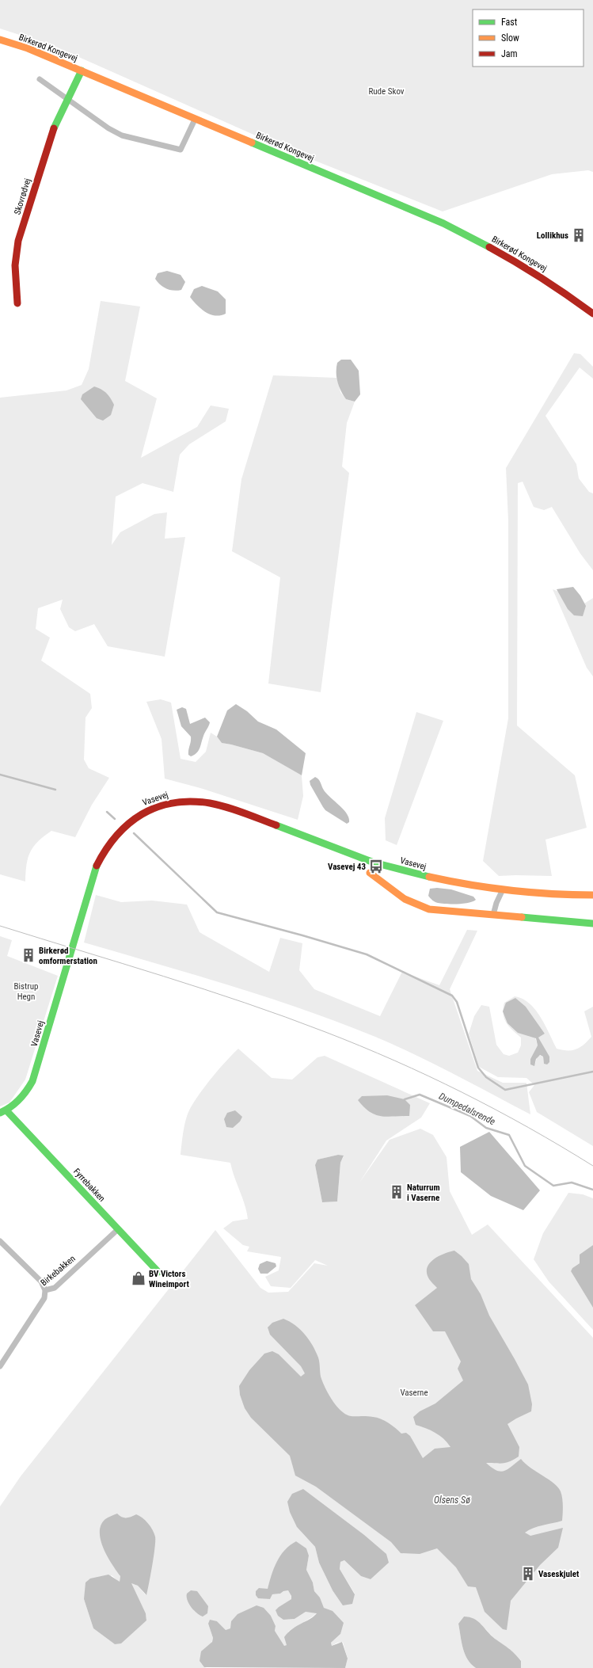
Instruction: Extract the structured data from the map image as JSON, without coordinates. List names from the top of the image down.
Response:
{
  "streets": {
    "street": [
      "Birkerød Kongevej",
      "Skovrødvej",
      "Vasevej",
      "Fyrrebakken",
      "Birkebakken"
    ]
  },
  "crossings": [
    ["Birkerød Kongevej", "Skovrødvej"],
    ["Vasevej", "Fyrrebakken"],
    ["Fyrrebakken", "Birkebakken"]
  ],
  "water": ["Dumpedalsrende", "Olsens Sø"],
  "parks": ["Rude Skov", "Bistrup Hegn", "Vaserne"],
  "places": {
    "building": [
      "Lollikhus",
      "Birkerød omformerstation",
      "Naturrum i Vaserne",
      "Vaseskjulet"
    ],
    "bus stop": ["Vasevej 43"],
    "shop": ["BV Victors Wineimport"]
  },
  "legend": ["Fast", "Slow", "Jam"]
}
